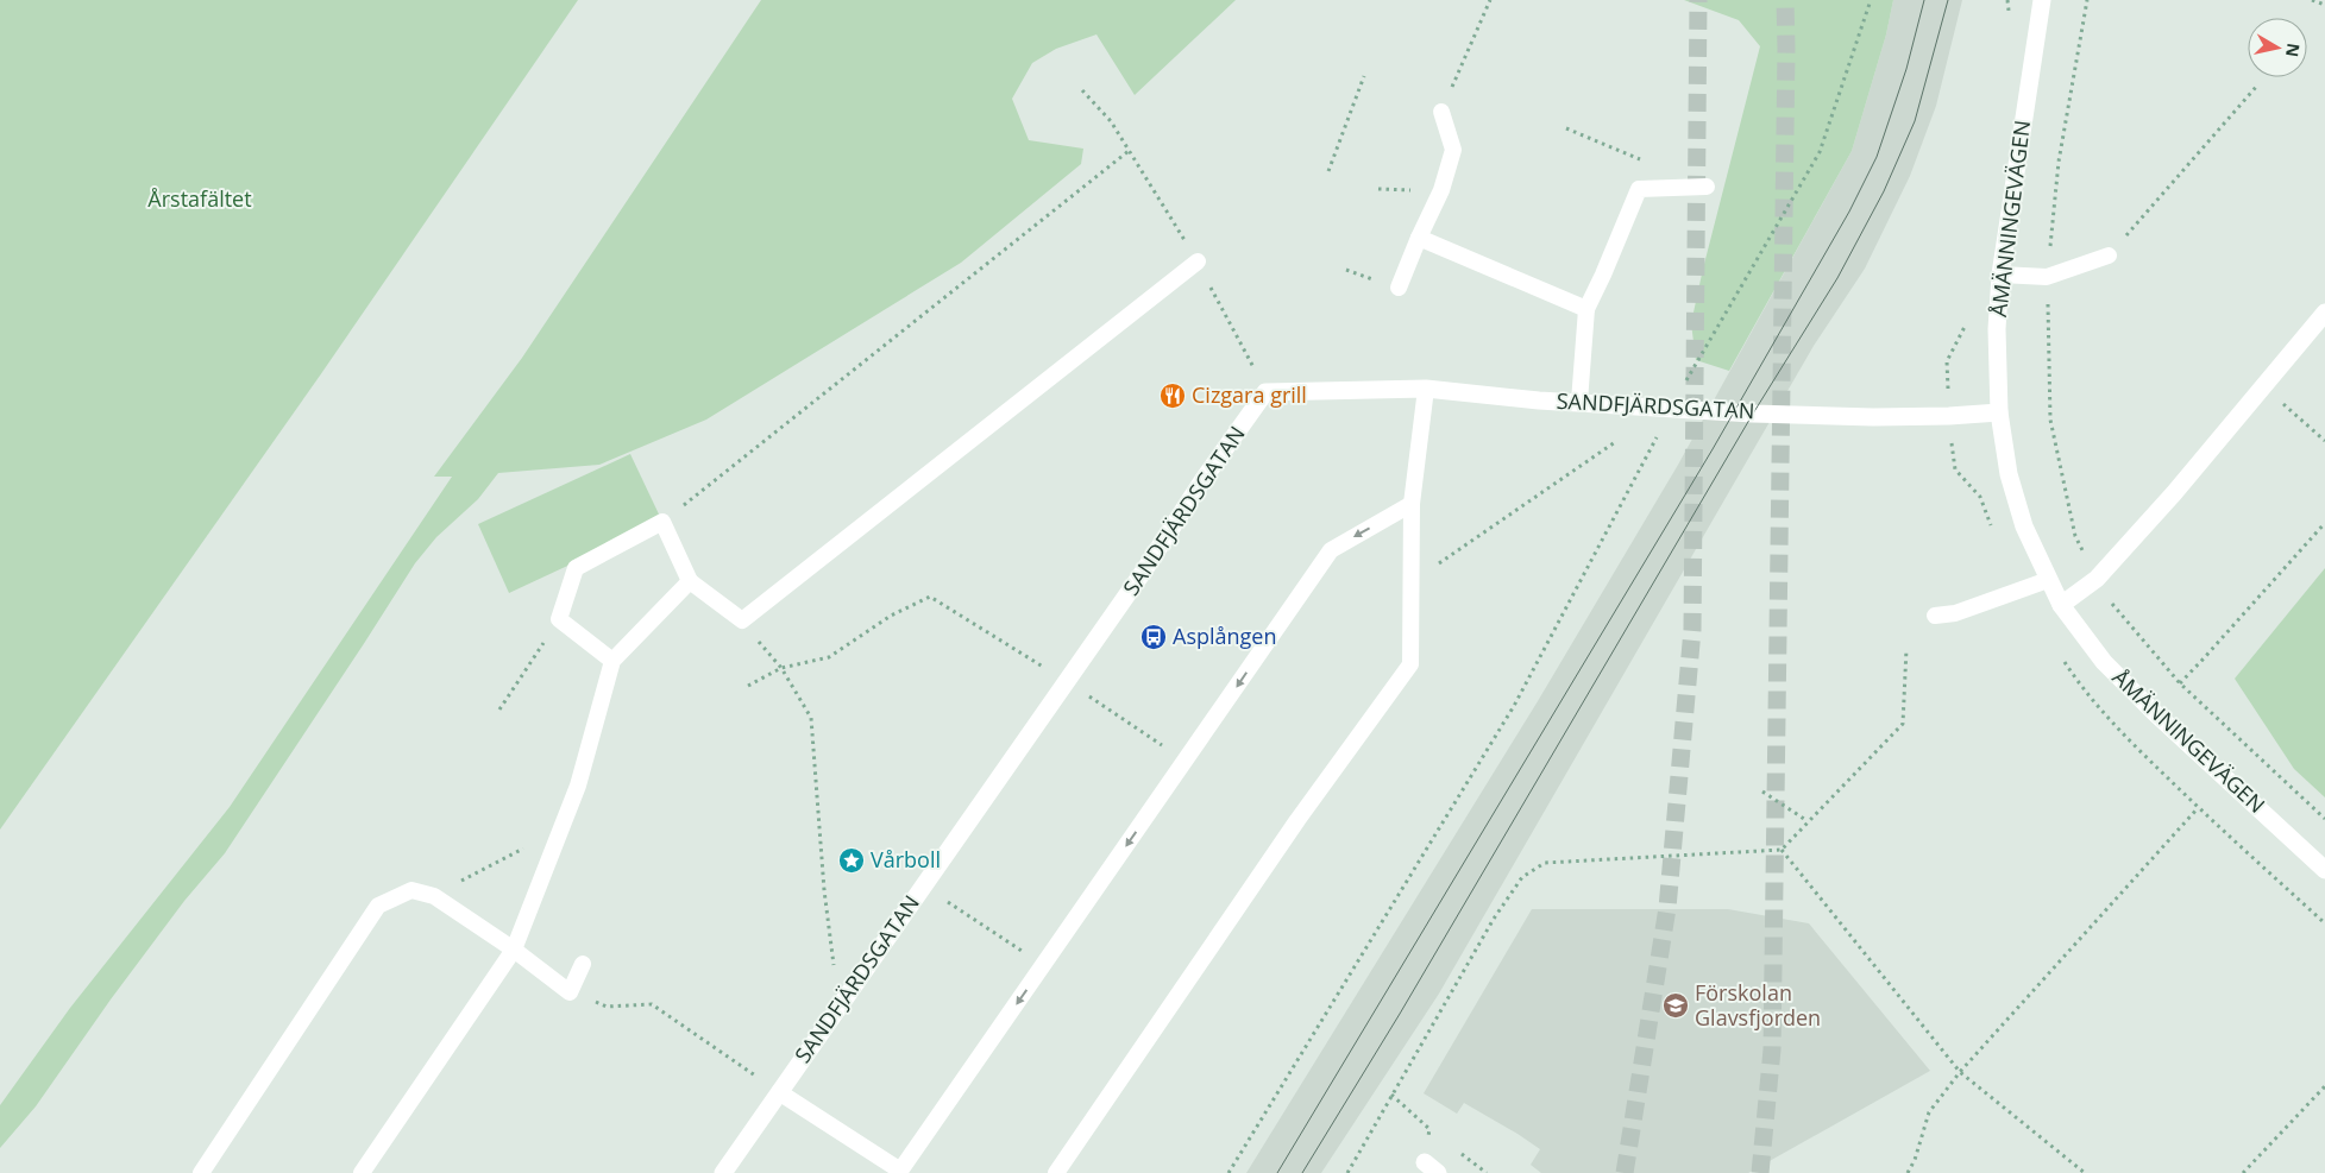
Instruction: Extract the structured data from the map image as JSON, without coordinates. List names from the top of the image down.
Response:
{
  "streets": {
    "street": ["ÅMÄNNINGEVÄGEN", "SANDFJÄRDSGATAN"]
  },
  "crossings": [
    ["ÅMÄNNINGEVÄGEN", "SANDFJÄRDSGATAN"]
  ],
  "parks": ["Årstafältet"],
  "places": {
    "restaurant": ["Cizgara grill"],
    "bus stop": ["Asplången"],
    "place": ["Vårboll"],
    "school or university": ["Förskolan Glavsfjorden"]
  },
  "north": "right"
}
